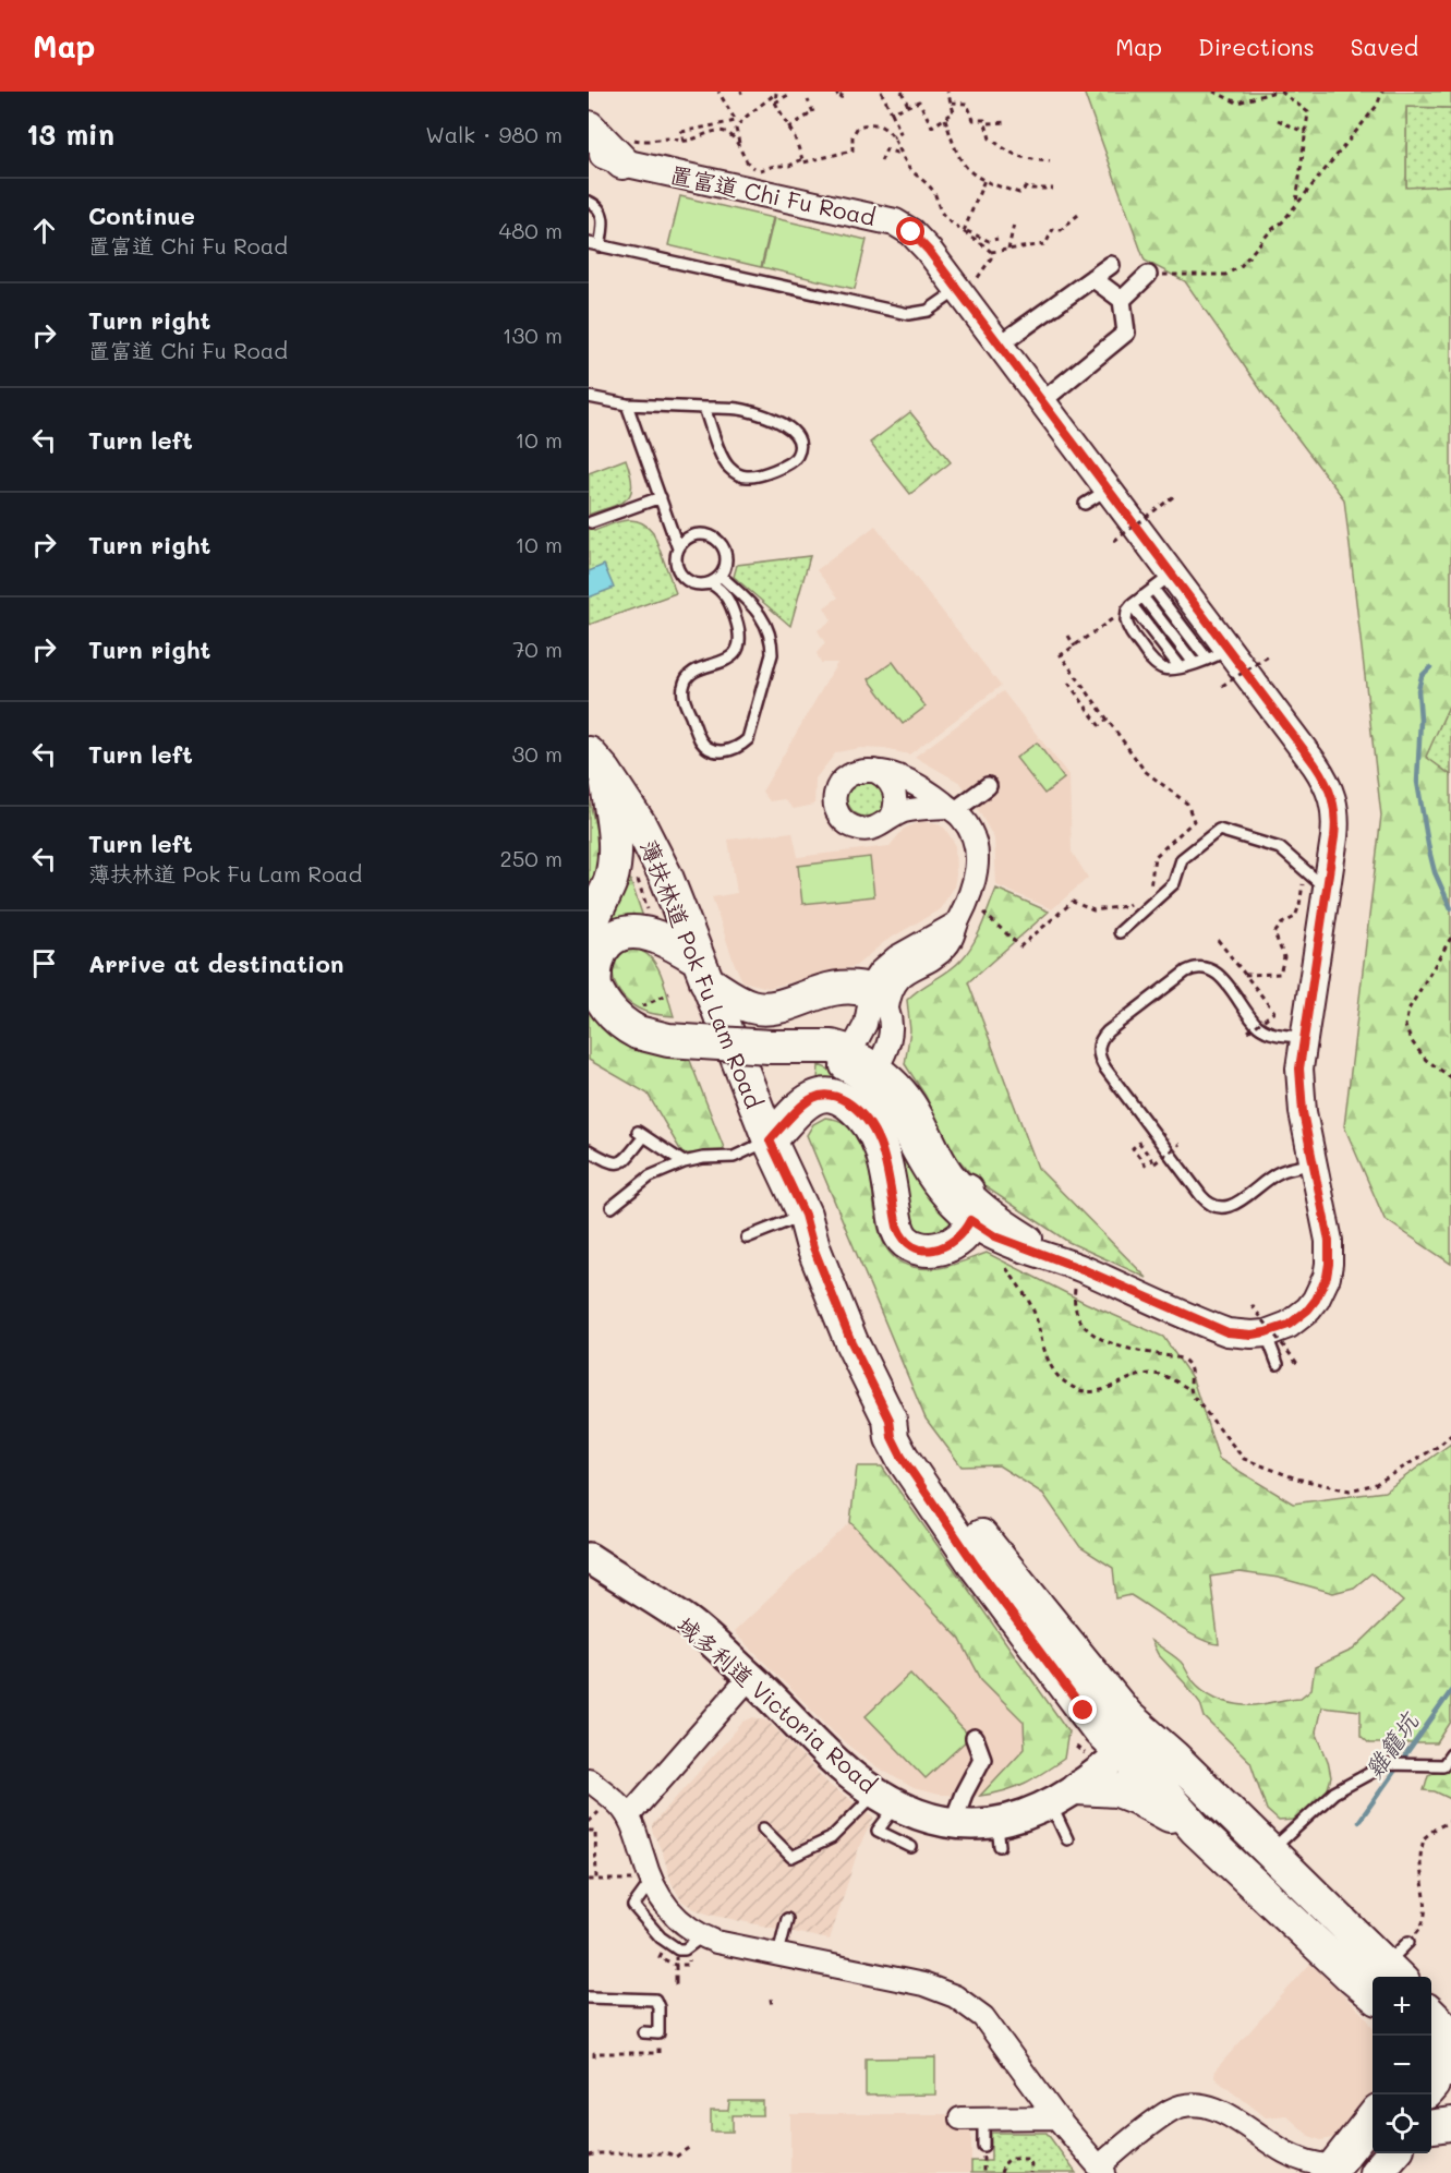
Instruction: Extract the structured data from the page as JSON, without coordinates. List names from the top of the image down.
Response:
{
  "streets": {
    "main road": ["薄扶林道 Pok Fu Lam Road", "域多利道 Victoria Road"],
    "street": ["置富道 Chi Fu Road"]
  },
  "crossings": [
    ["薄扶林道 Pok Fu Lam Road", "域多利道 Victoria Road"]
  ],
  "water": ["雞籠坑"],
  "page": {
    "header": "Map",
    "nav": ["Map", "Directions", "Saved"],
    "heading": ["13 min", "Walk · 980 m"],
    "list": [
      ["Continue", "置富道 Chi Fu Road", "480 m"],
      ["Turn right", "置富道 Chi Fu Road", "130 m"],
      ["Turn left", "10 m"],
      ["Turn right", "10 m"],
      ["Turn right", "70 m"],
      ["Turn left", "30 m"],
      ["Turn left", "薄扶林道 Pok Fu Lam Road", "250 m"],
      "Arrive at destination"
    ],
    "map_buttons": ["+", "−"]
  }
}
